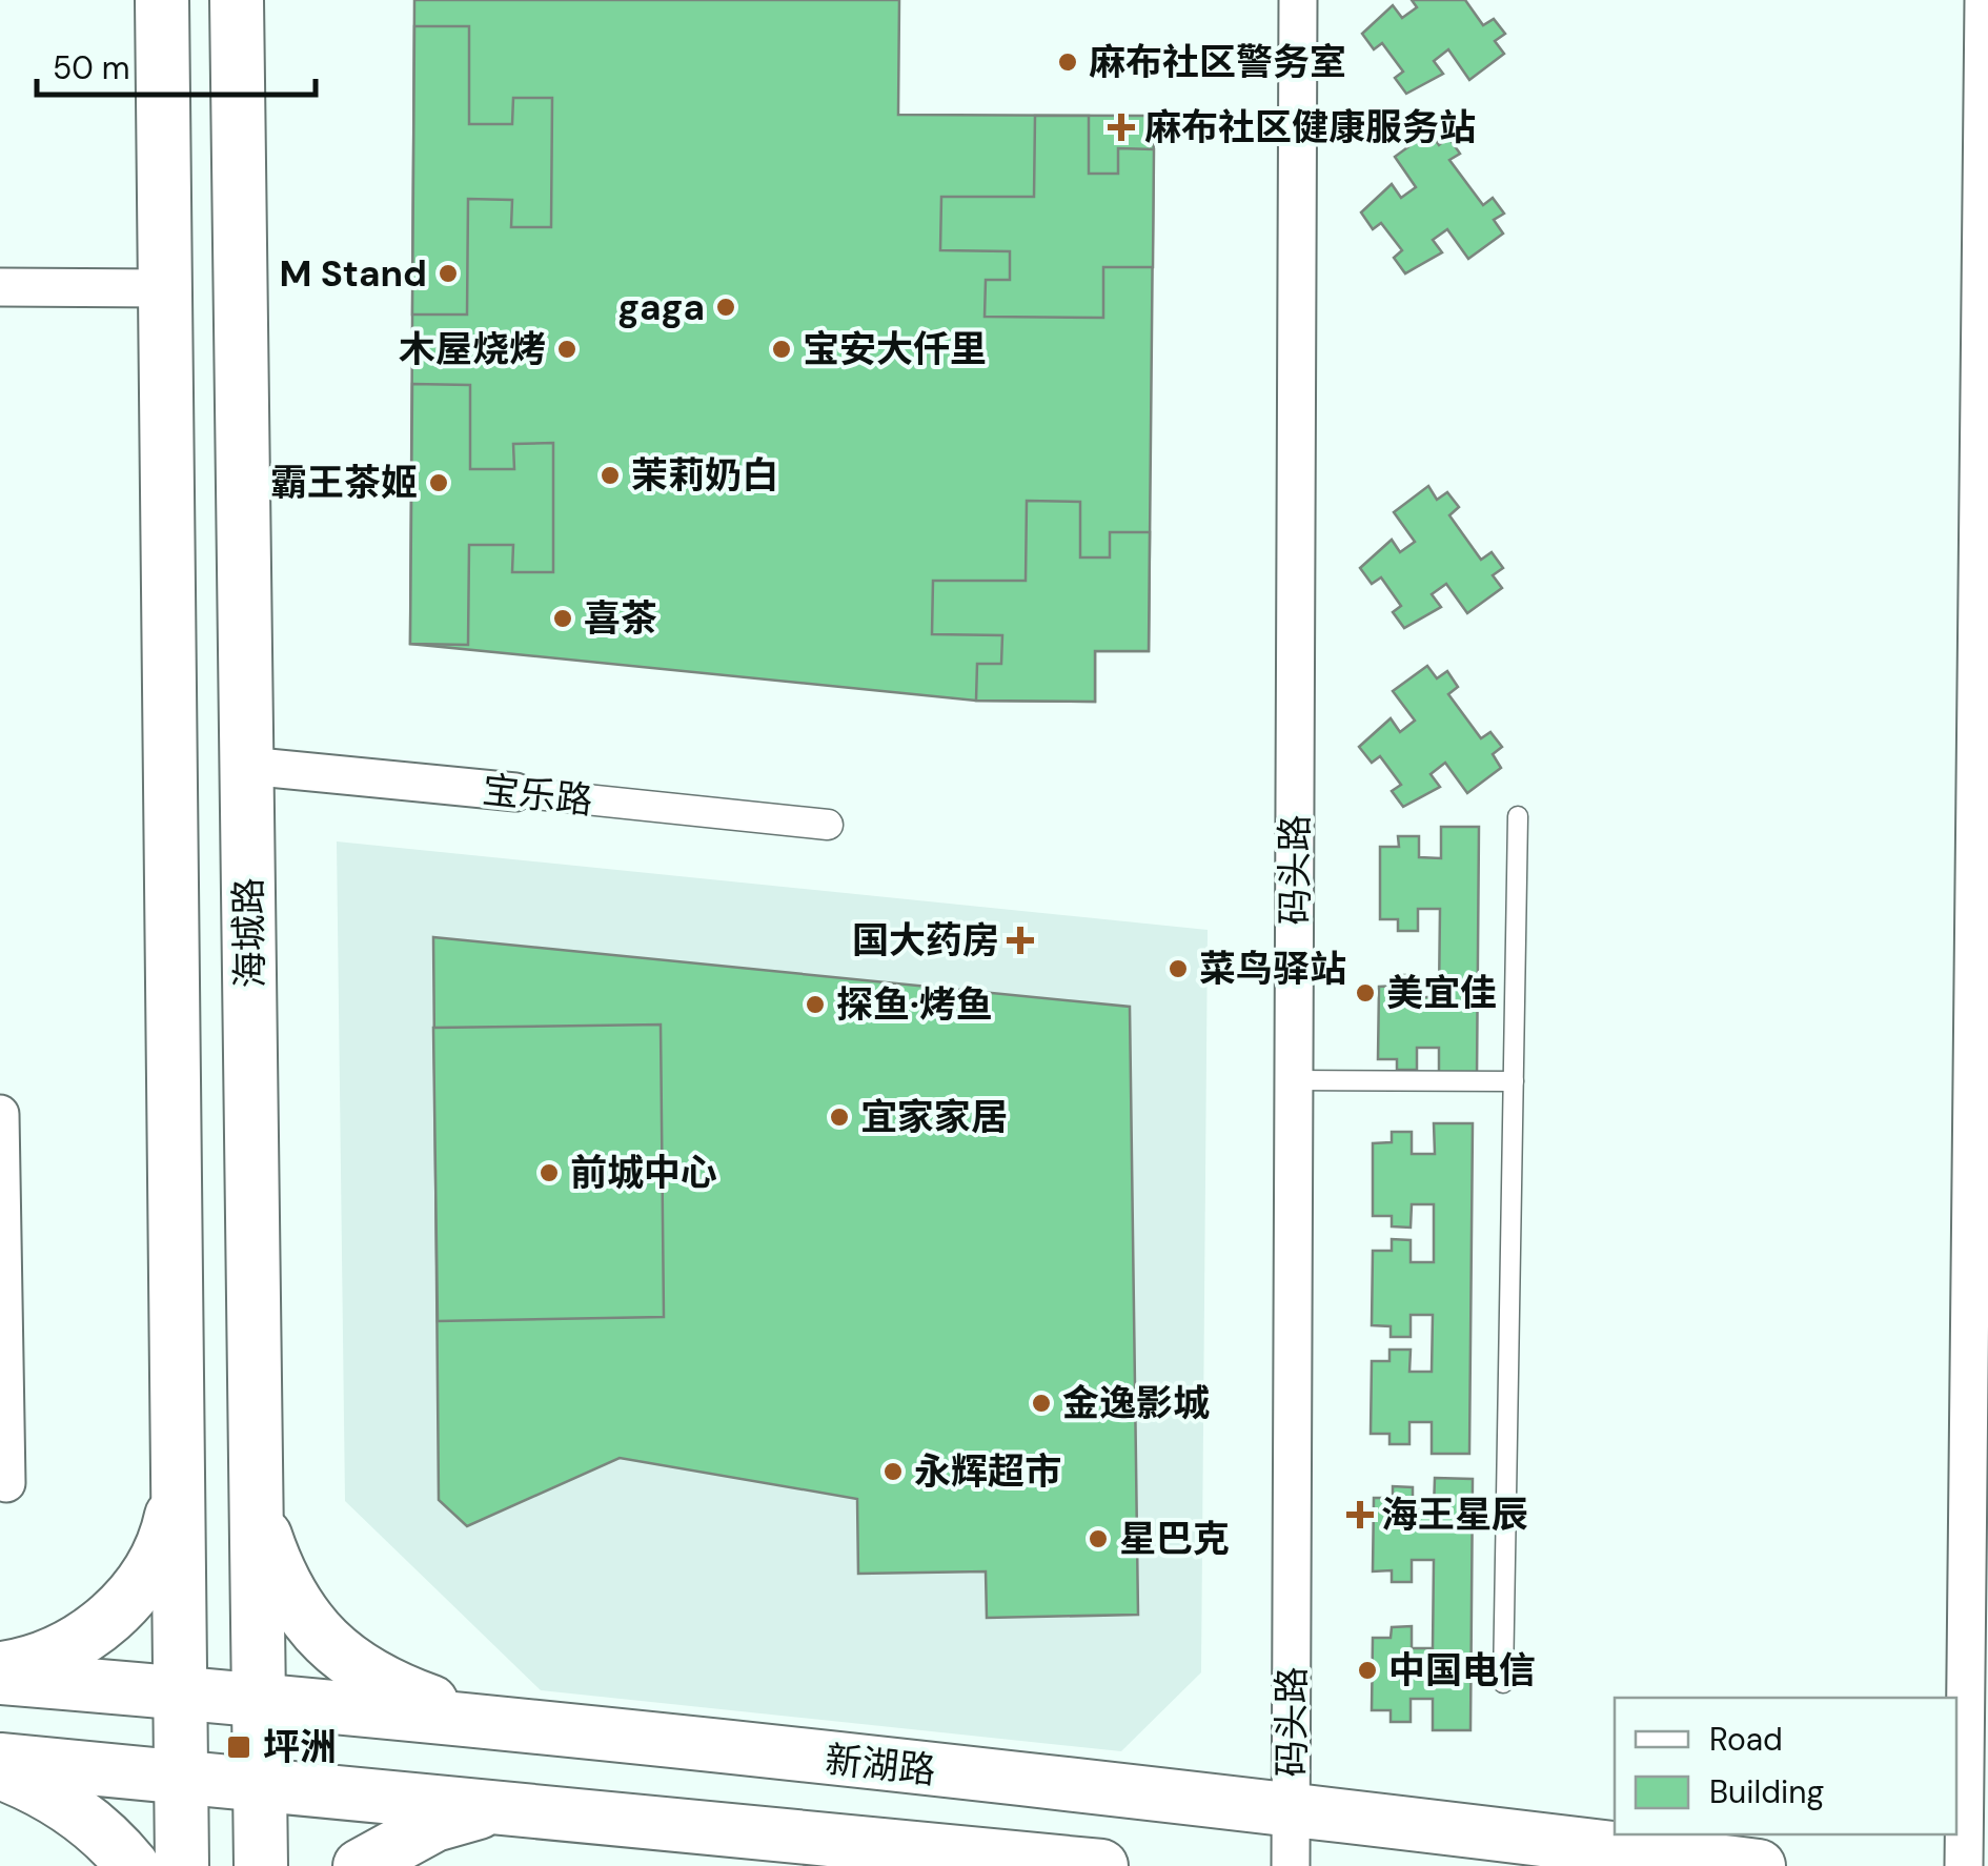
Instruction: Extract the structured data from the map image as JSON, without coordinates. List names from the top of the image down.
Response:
{
  "streets": {
    "main road": ["海城路", "新湖路"],
    "street": ["宝乐路", "码头路"]
  },
  "crossings": [
    ["宝乐路", "海城路"],
    ["码头路", "新湖路"],
    ["海城路", "新湖路"]
  ],
  "places": {
    "other": [
      "麻布社区警务室",
      "M Stand",
      "gaga",
      "木屋烧烤",
      "宝安大仟里",
      "茉莉奶白",
      "霸王茶姬",
      "喜茶",
      "菜鸟驿站",
      "美宜佳",
      "探鱼·烤鱼",
      "宜家家居",
      "前城中心",
      "金逸影城",
      "永辉超市",
      "星巴克",
      "中国电信"
    ],
    "health": ["麻布社区健康服务站", "国大药房", "海王星辰"],
    "transit": ["坪洲"]
  },
  "legend": ["Road", "Building"],
  "scale_bar": "50 m"
}
